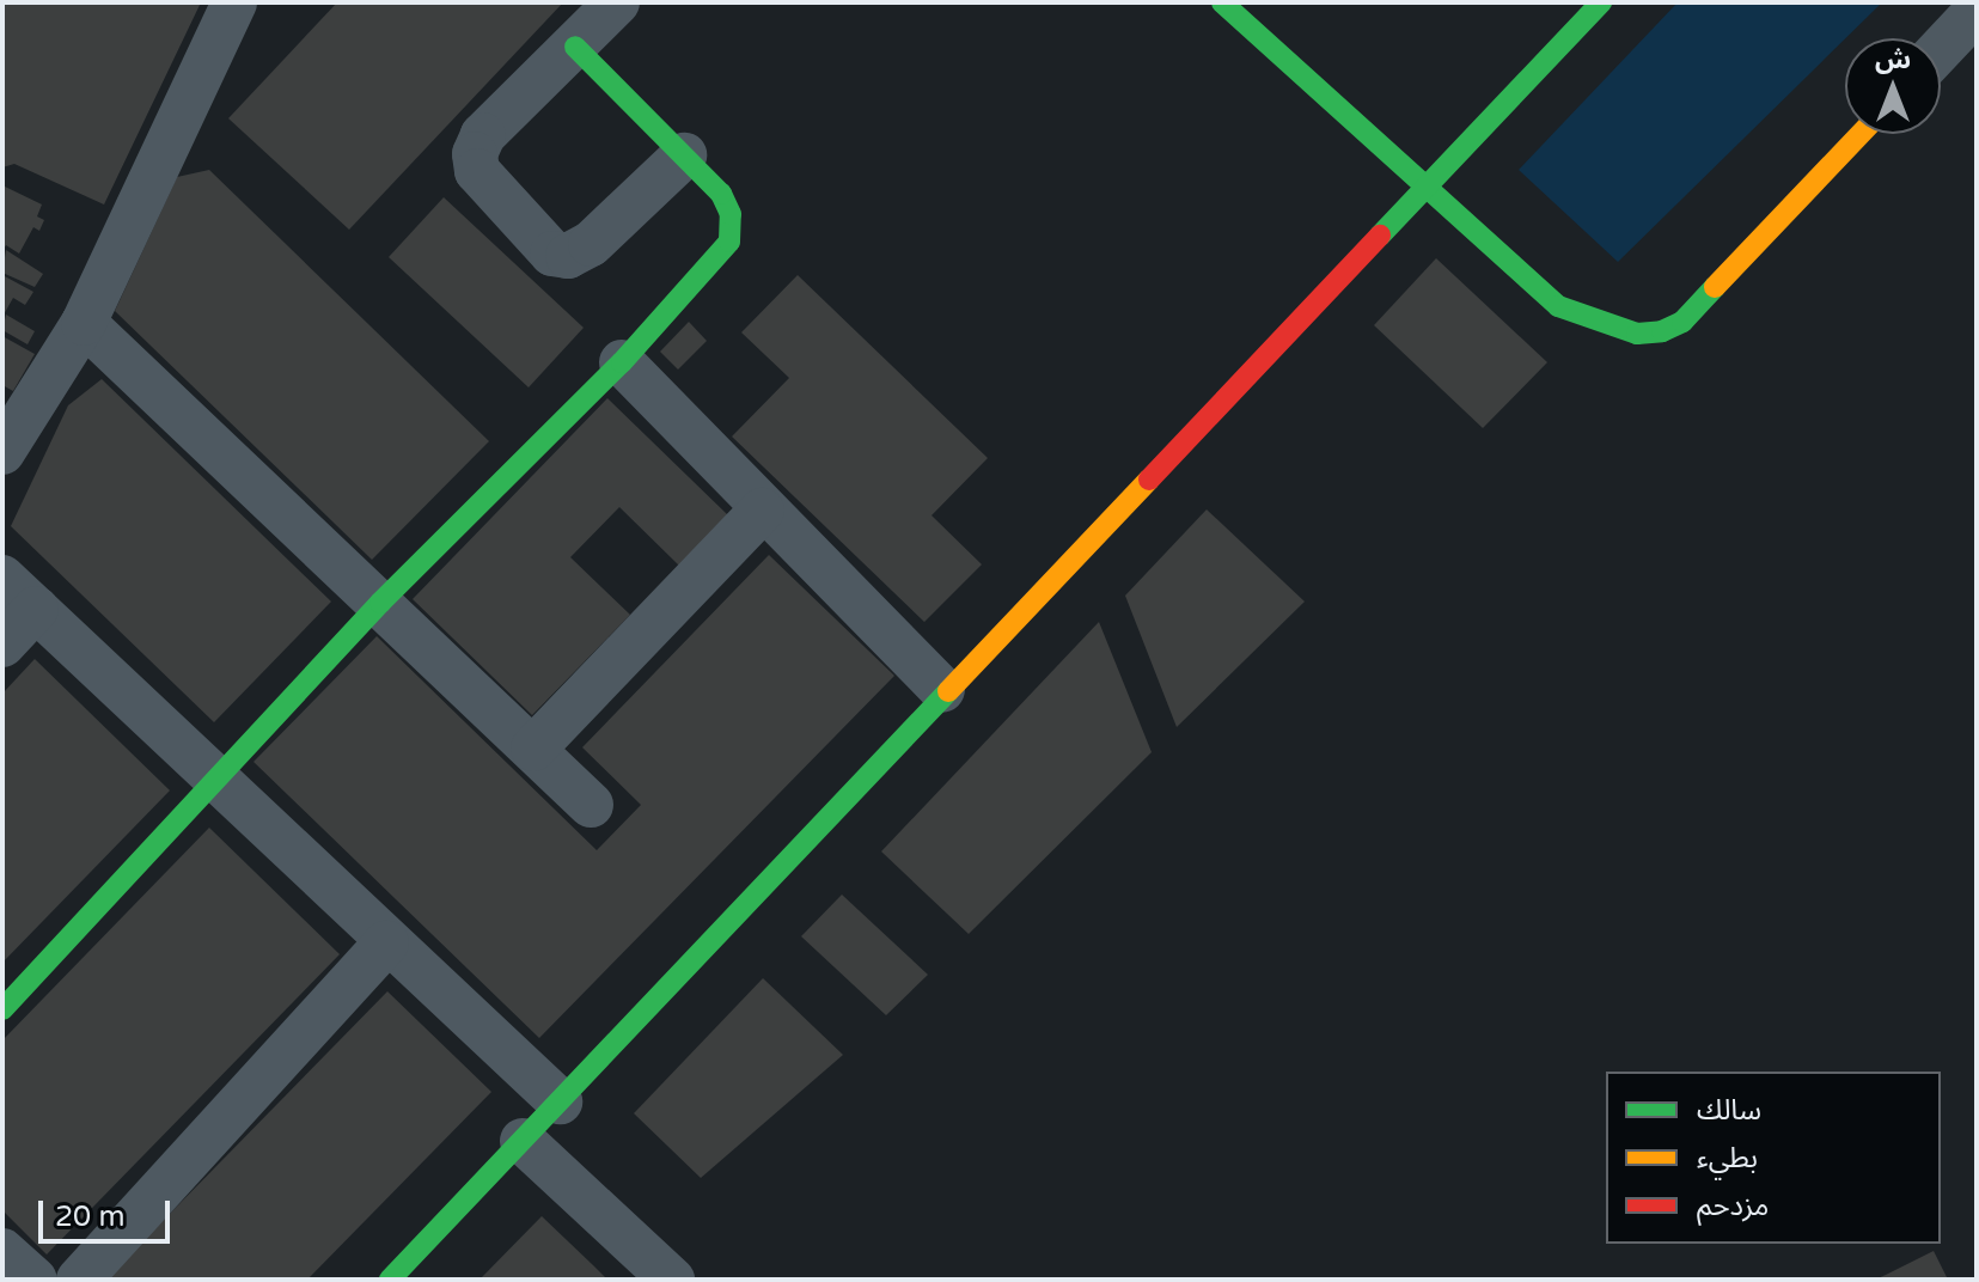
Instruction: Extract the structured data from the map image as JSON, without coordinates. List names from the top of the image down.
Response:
{
  "legend": ["سالك", "بطيء", "مزدحم"],
  "scale_bar": "20 m",
  "north": "top"
}
